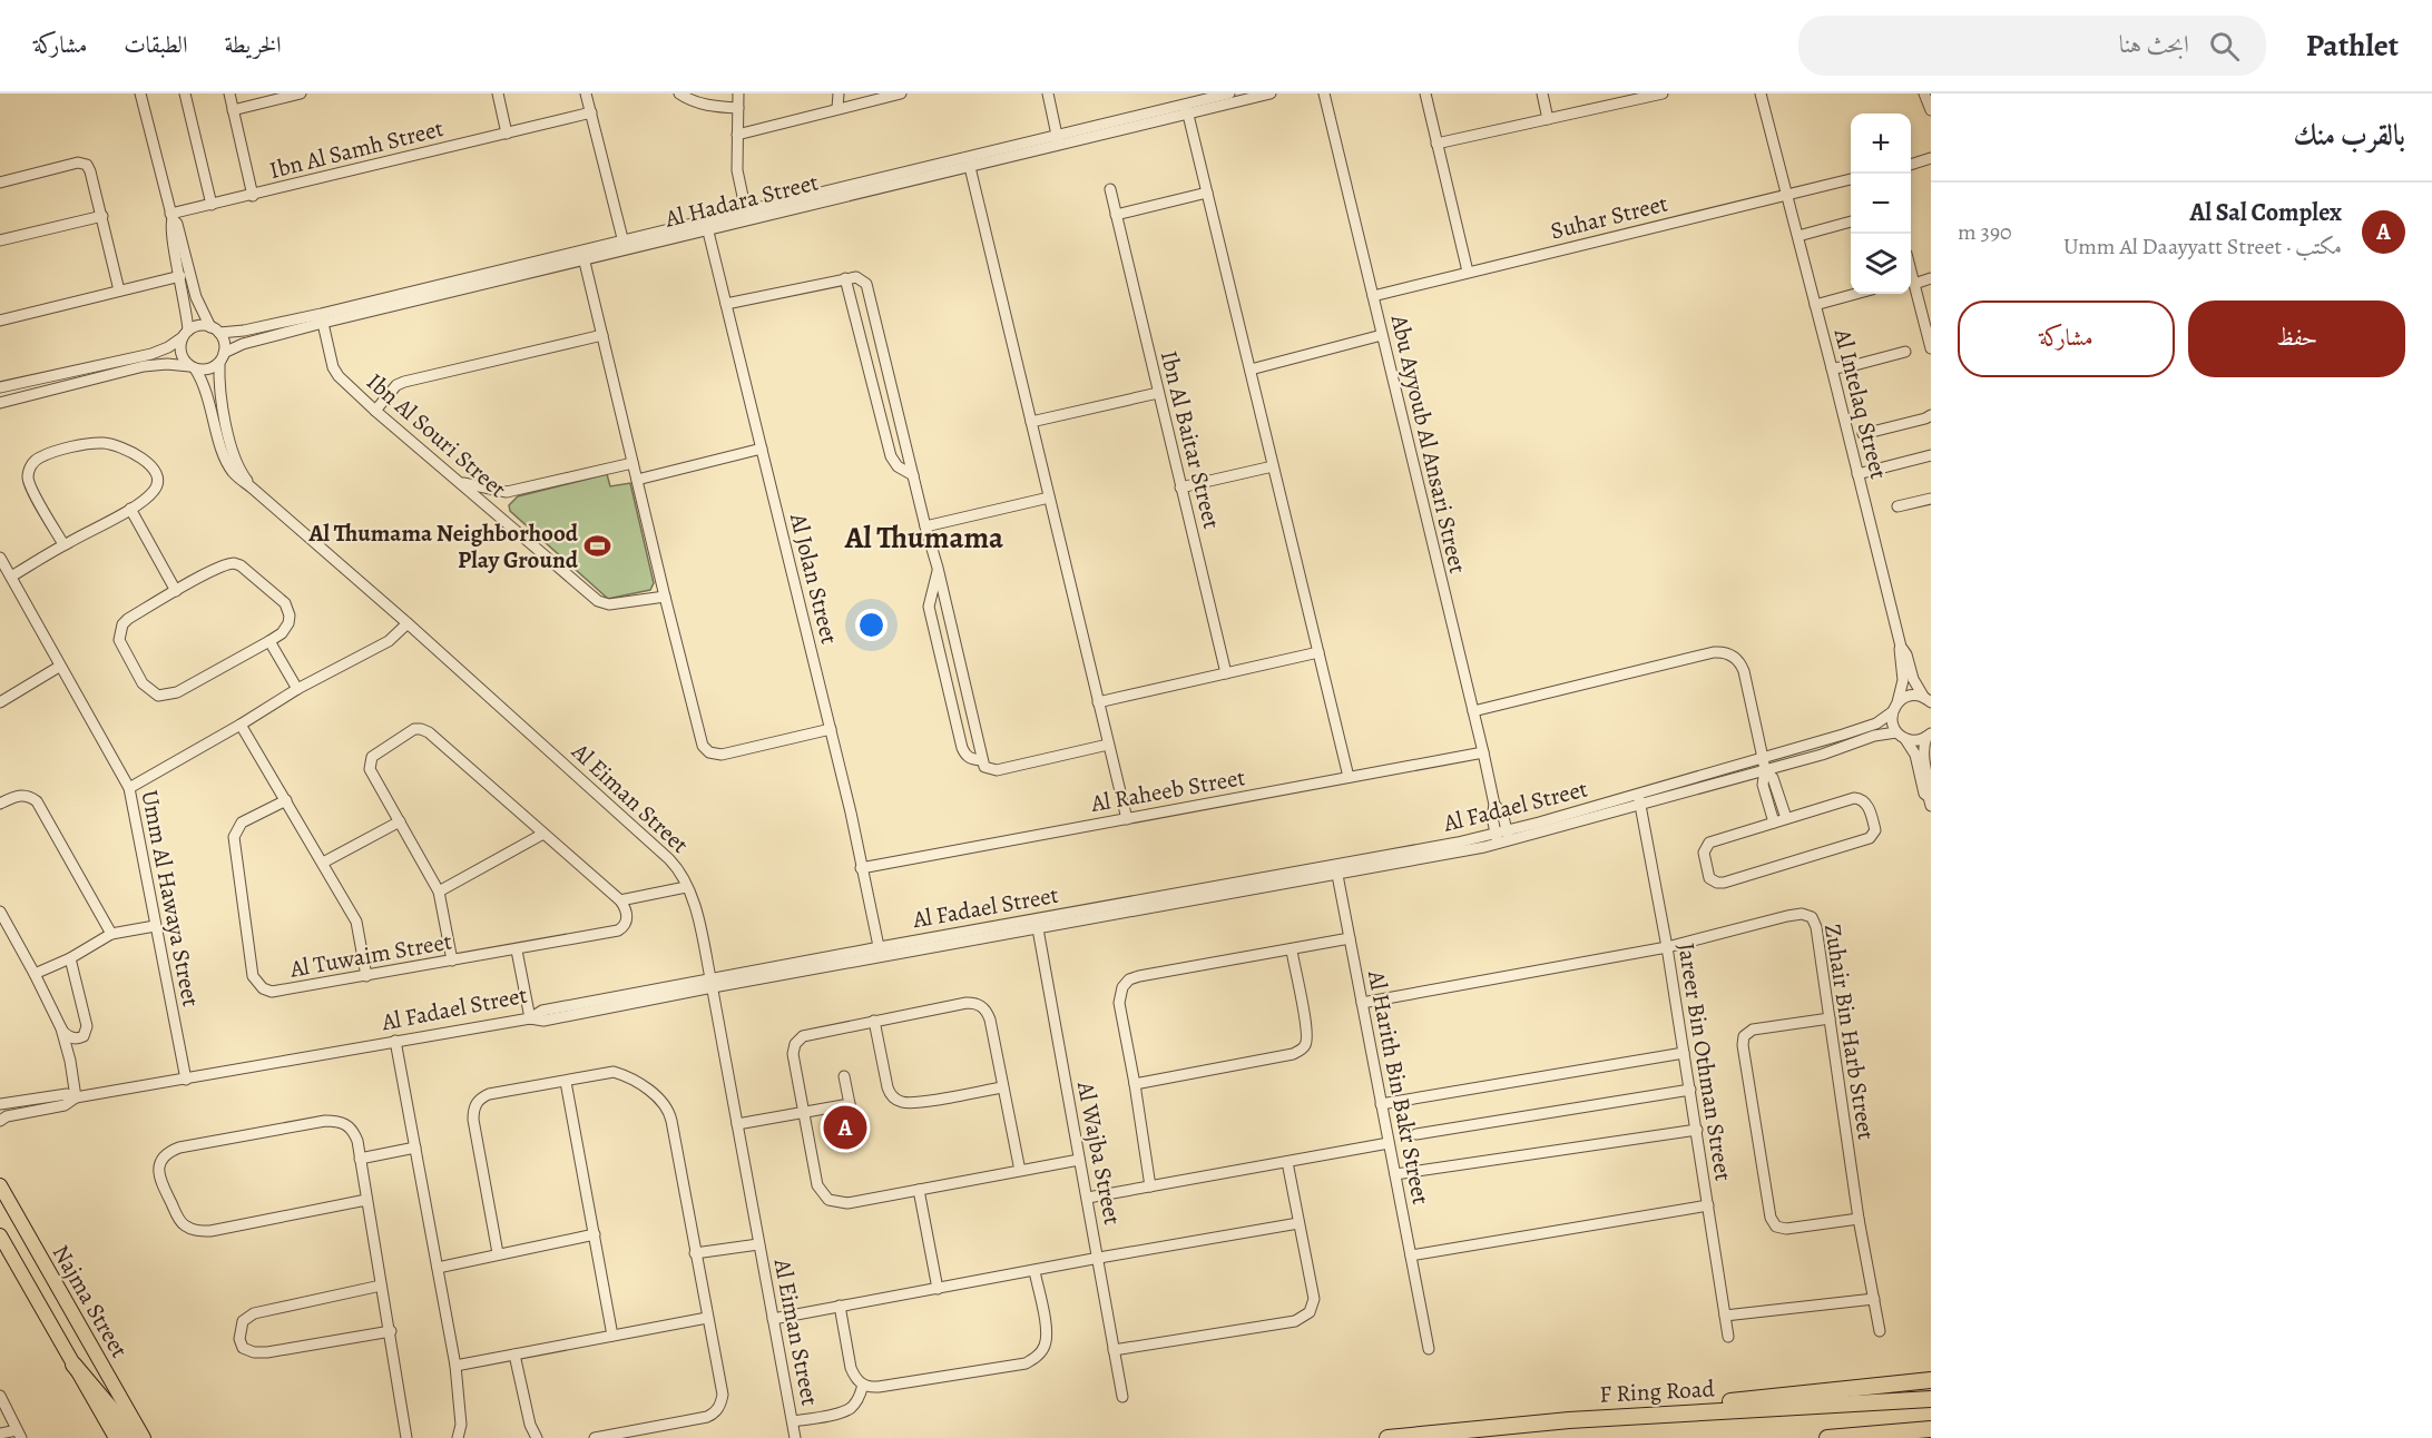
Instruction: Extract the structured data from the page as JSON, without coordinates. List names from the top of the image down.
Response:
{
  "streets": {
    "highway": ["F Ring Road"],
    "main road": ["Najma Street"],
    "street": [
      "Ibn Al Samh Street",
      "Al Hadara Street",
      "Suhar Street",
      "Al Intelaq Street",
      "Ibn Al Souri Street",
      "Ibn Al Baitar Street",
      "Abu Ayyoub Al Ansari Street",
      "Al Jolan Street",
      "Al Raheeb Street",
      "Al Eiman Street",
      "Al Fadael Street",
      "Umm Al Hawaya Street",
      "Al Tuwaim Street",
      "Zuhair Bin Harb Street",
      "Jareer Bin Othman Street",
      "Al Harith Bin Bakr Street",
      "Al Wajba Street"
    ]
  },
  "crossings": [
    ["Al Hadara Street", "Ibn Al Souri Street"],
    ["Al Hadara Street", "Al Jolan Street"],
    ["Al Hadara Street", "Al Eiman Street"],
    ["Suhar Street", "Al Intelaq Street"],
    ["Suhar Street", "Abu Ayyoub Al Ansari Street"],
    ["Al Intelaq Street", "Al Fadael Street"],
    ["Abu Ayyoub Al Ansari Street", "Al Raheeb Street"],
    ["Abu Ayyoub Al Ansari Street", "Al Fadael Street"],
    ["Al Jolan Street", "Al Raheeb Street"],
    ["Al Jolan Street", "Al Fadael Street"],
    ["Al Eiman Street", "Al Fadael Street"],
    ["Al Fadael Street", "Umm Al Hawaya Street"],
    ["Al Fadael Street", "Jareer Bin Othman Street"],
    ["Al Fadael Street", "Al Wajba Street"],
    ["Zuhair Bin Harb Street", "Jareer Bin Othman Street"]
  ],
  "districts": ["Al Thumama"],
  "places": {
    "sports": ["Al Thumama Neighborhood Play Ground"]
  },
  "page": {
    "header": "Pathlet",
    "search": "ابحث هنا",
    "nav": ["الخريطة", "الطبقات", "مشاركة"],
    "heading": "بالقرب منك",
    "map_buttons": ["+", "−"],
    "list": [
      {
        "mark": "A",
        "name": "Al Sal Complex",
        "note": "مكتب · Umm Al Daayyatt Street",
        "value": "390 m"
      }
    ],
    "buttons": ["حفظ", "مشاركة"],
    "pins": "A"
  }
}
